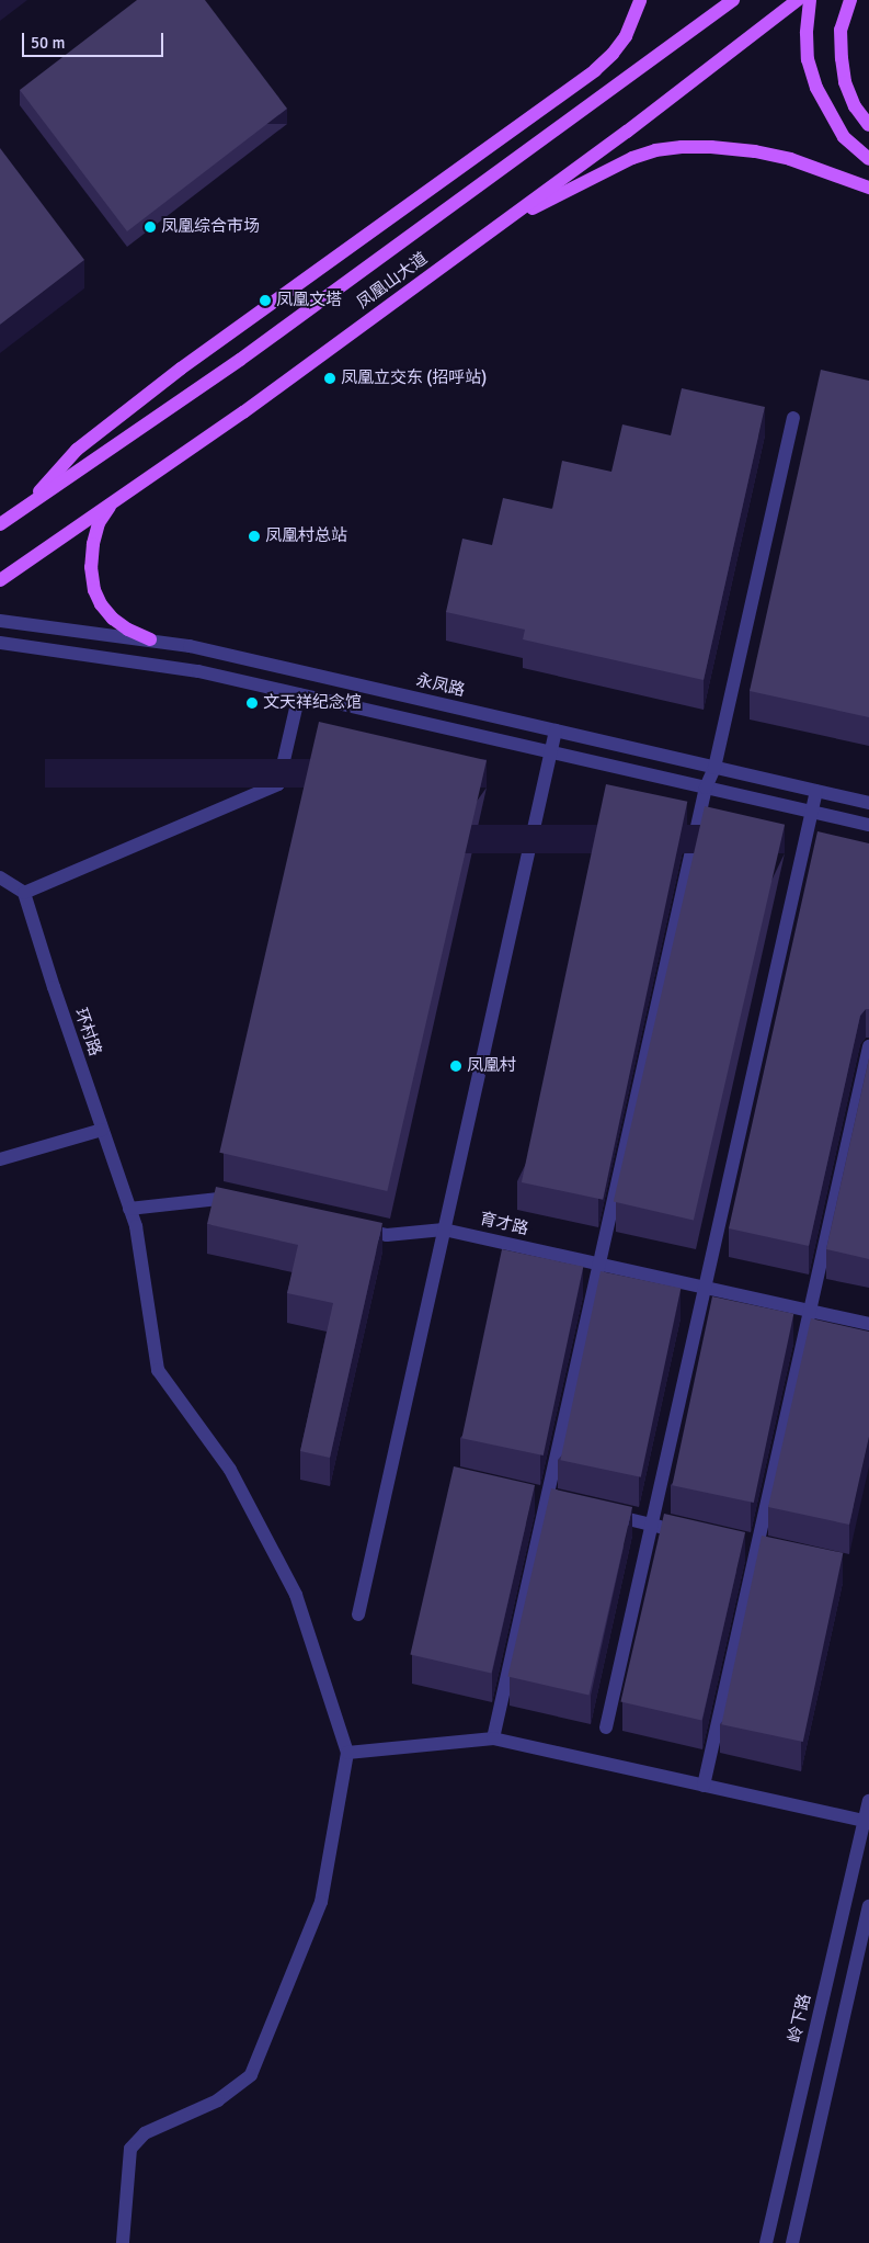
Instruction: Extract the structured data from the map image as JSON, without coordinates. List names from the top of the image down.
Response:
{
  "streets": {
    "main road": ["凤凰山大道"],
    "street": [
      "永凤路",
      "环村路",
      "育才路",
      "岭下路"
    ]
  },
  "places": [
    "凤凰综合市场",
    "凤凰文塔",
    "凤凰立交东 (招呼站)",
    "凤凰村总站",
    "文天祥纪念馆",
    "凤凰村"
  ],
  "scale_bar": "50 m"
}
